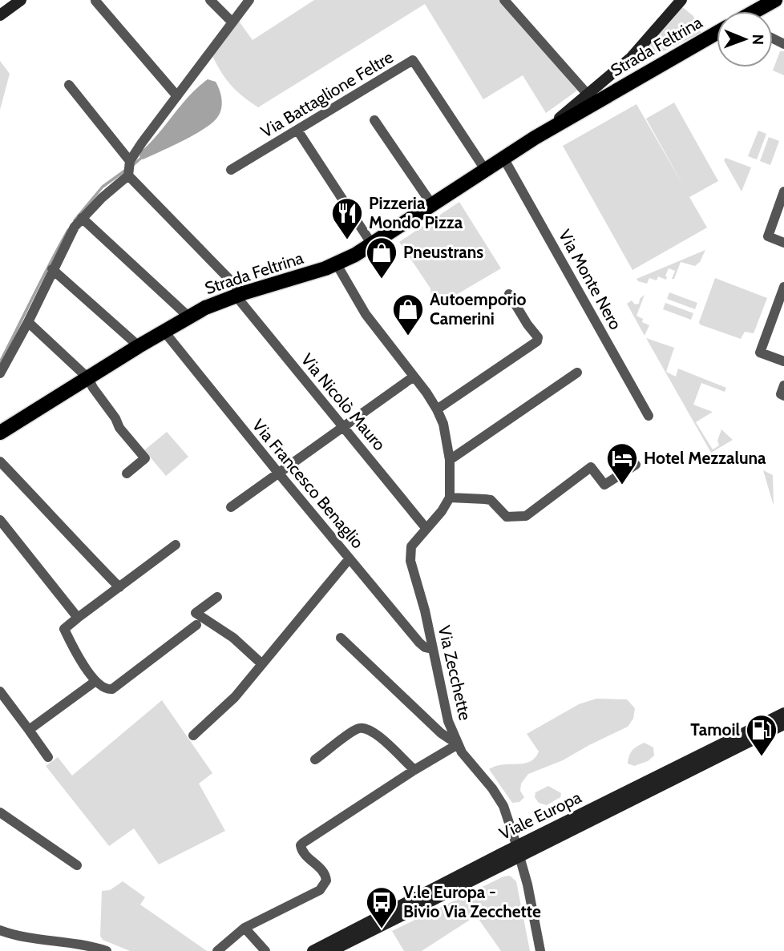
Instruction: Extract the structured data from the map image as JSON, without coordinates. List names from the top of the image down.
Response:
{
  "streets": {
    "main road": ["Strada Feltrina", "Viale Europa"],
    "street": [
      "Via Battaglione Feltre",
      "Via Monte Nero",
      "Via Nicolò Mauro",
      "Via Francesco Benaglio",
      "Via Zecchette"
    ]
  },
  "crossings": [
    ["Strada Feltrina", "Via Battaglione Feltre"],
    ["Strada Feltrina", "Via Monte Nero"],
    ["Strada Feltrina", "Via Nicolò Mauro"],
    ["Strada Feltrina", "Via Francesco Benaglio"],
    ["Via Nicolò Mauro", "Via Zecchette"],
    ["Via Francesco Benaglio", "Via Zecchette"],
    ["Via Zecchette", "Viale Europa"]
  ],
  "places": {
    "restaurant": ["Pizzeria Mondo Pizza"],
    "shop": ["Pneustrans", "Autoemporio Camerini"],
    "hotel": ["Hotel Mezzaluna"],
    "fuel station": ["Tamoil"],
    "bus stop": ["V.le Europa - Bivio Via Zecchette"]
  },
  "north": "right"
}
